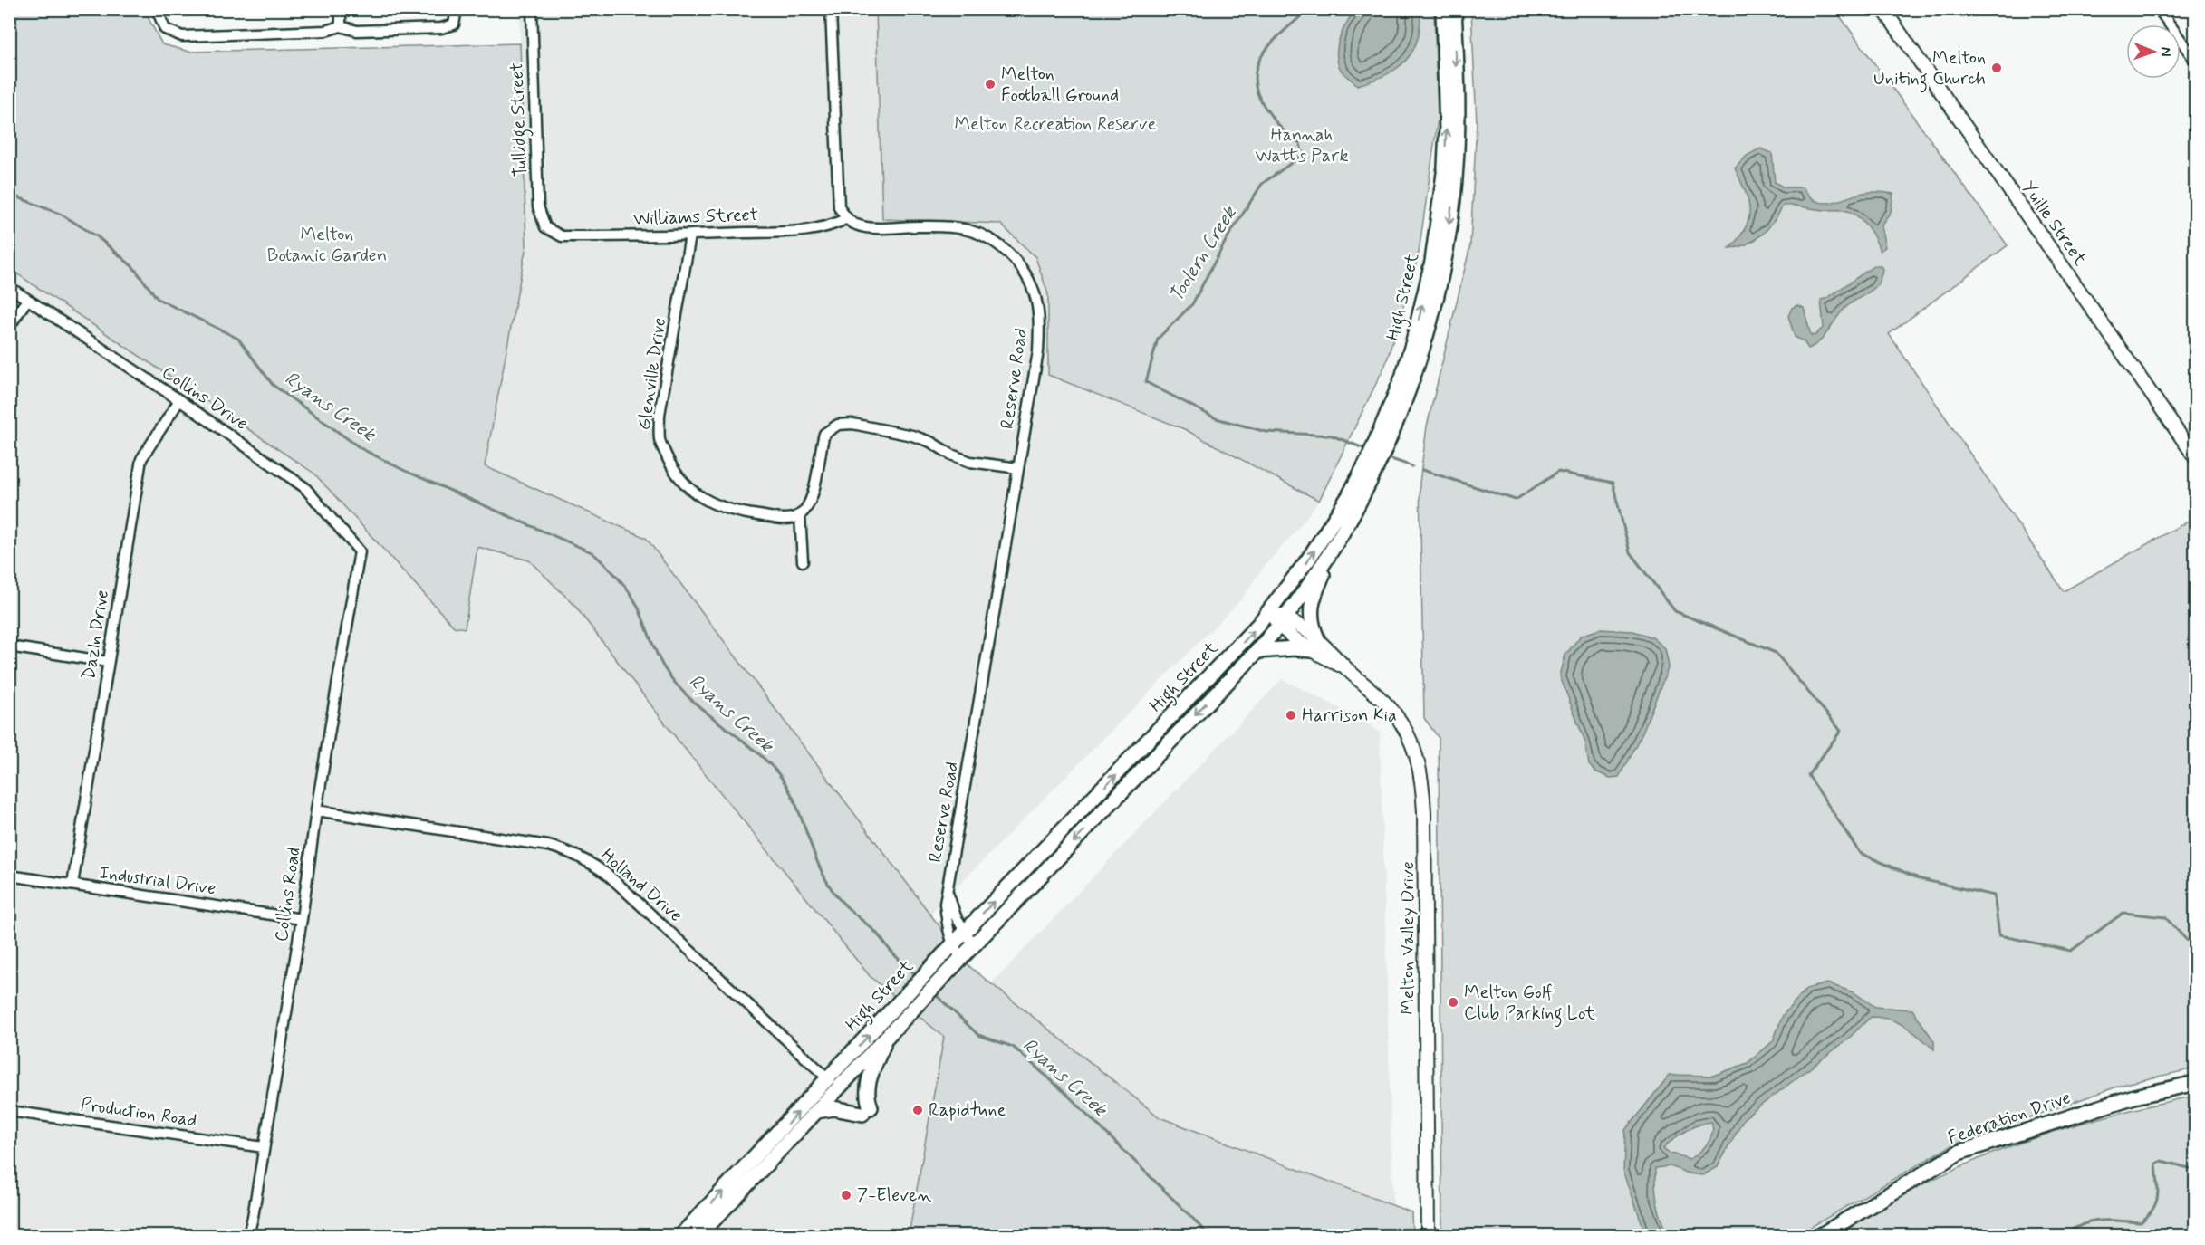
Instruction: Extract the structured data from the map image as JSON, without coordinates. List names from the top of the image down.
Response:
{
  "streets": {
    "main road": ["High Street", "Federation Drive"],
    "street": [
      "Tullidge Street",
      "Williams Street",
      "Yuille Street",
      "Glenville Drive",
      "Reserve Road",
      "Collins Drive",
      "Dazln Drive",
      "Industrial Drive",
      "Holland Drive",
      "Collins Road",
      "Melton Valley Drive",
      "Production Road"
    ]
  },
  "crossings": [
    ["Tullidge Street", "Williams Street"],
    ["Williams Street", "Glenville Drive"],
    ["Williams Street", "Reserve Road"],
    ["High Street", "Reserve Road"],
    ["High Street", "Holland Drive"],
    ["High Street", "Melton Valley Drive"],
    ["Collins Drive", "Dazln Drive"],
    ["Collins Drive", "Collins Road"],
    ["Dazln Drive", "Industrial Drive"],
    ["Industrial Drive", "Collins Road"],
    ["Holland Drive", "Collins Road"],
    ["Collins Road", "Production Road"]
  ],
  "water": ["Toolern Creek", "Ryans Creek"],
  "parks": ["Melton Recreation Reserve", "Hannah Watts Park", "Melton Botanic Garden"],
  "places": [
    "Melton Uniting Church",
    "Melton Football Ground",
    "Harrison Kia",
    "Melton Golf Club Parking Lot",
    "Rapidtune",
    "7-Eleven"
  ],
  "north": "right"
}
